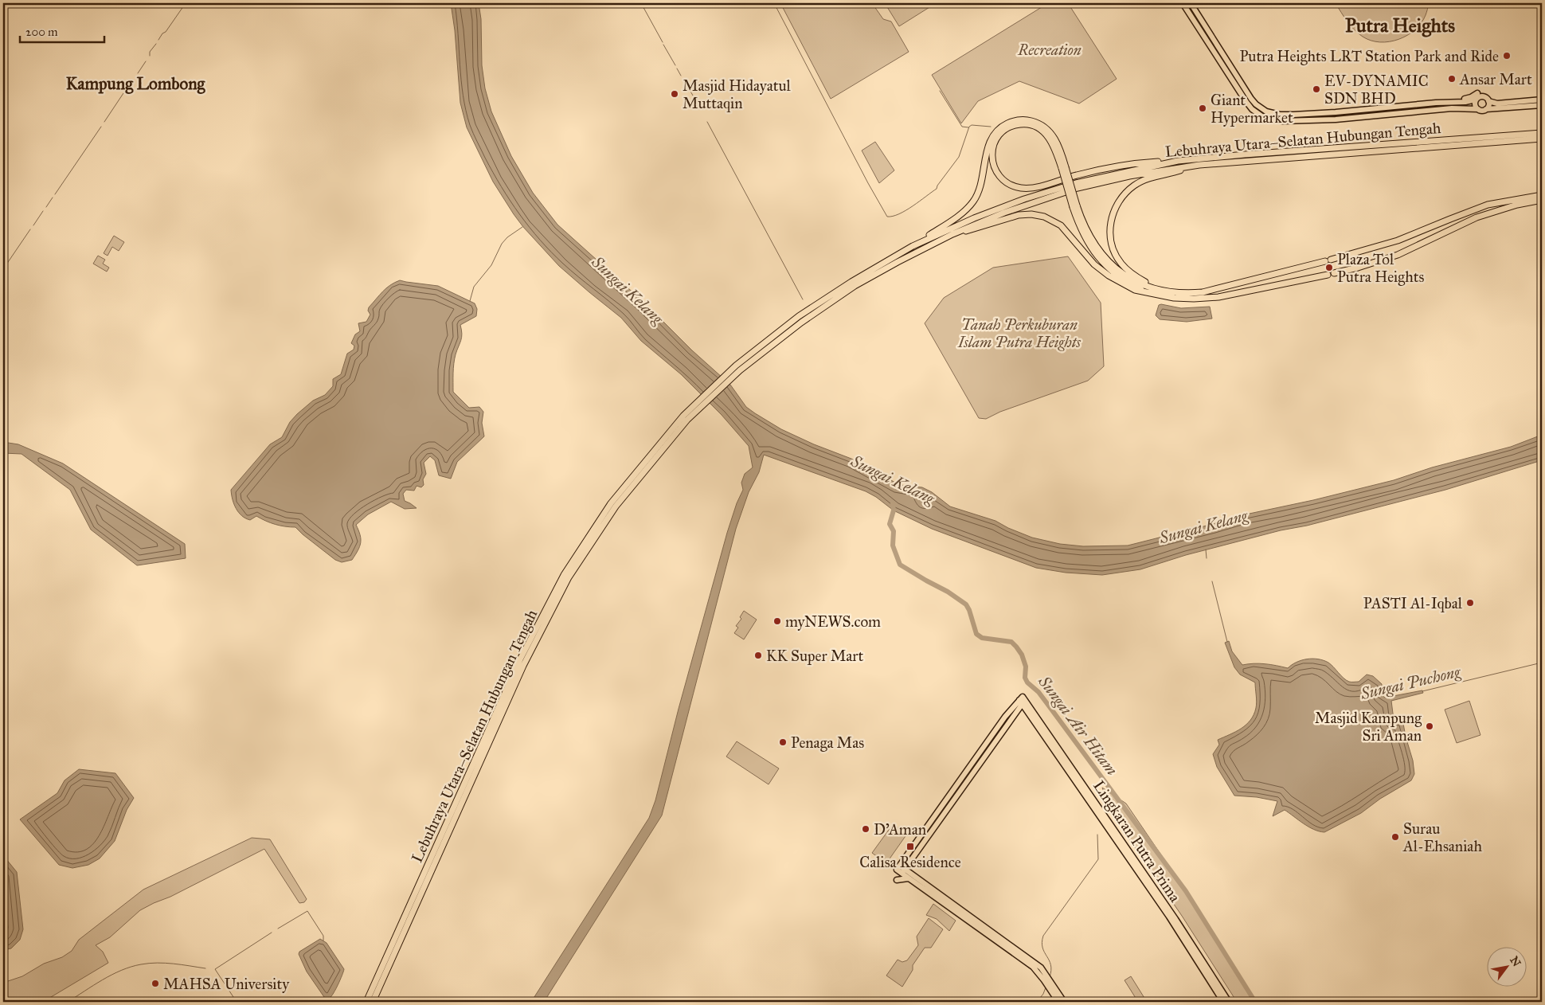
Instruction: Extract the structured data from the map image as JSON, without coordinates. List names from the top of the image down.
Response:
{
  "streets": {
    "highway": ["Lebuhraya Utara–Selatan Hubungan Tengah"],
    "main road": ["Lingkaran Putra Prima"]
  },
  "districts": ["Putra Heights", "Kampung Lombong"],
  "water": ["Sungai Kelang", "Sungai Puchong", "Sungai Air Hitam"],
  "parks": ["Recreation", "Tanah Perkuburan Islam Putra Heights"],
  "places": {
    "other": [
      "Putra Heights LRT Station Park and Ride",
      "Ansar Mart",
      "EV-DYNAMIC SDN BHD",
      "Masjid Hidayatul Muttaqin",
      "Giant Hypermarket",
      "Plaza Tol Putra Heights",
      "PASTI Al-Iqbal",
      "myNEWS.com",
      "KK Super Mart",
      "Masjid Kampung Sri Aman",
      "Penaga Mas",
      "D'Aman",
      "Surau Al-Ehsaniah",
      "MAHSA University"
    ],
    "transit": ["Calisa Residence"]
  },
  "scale_bar": "200 m",
  "north": "top right"
}
